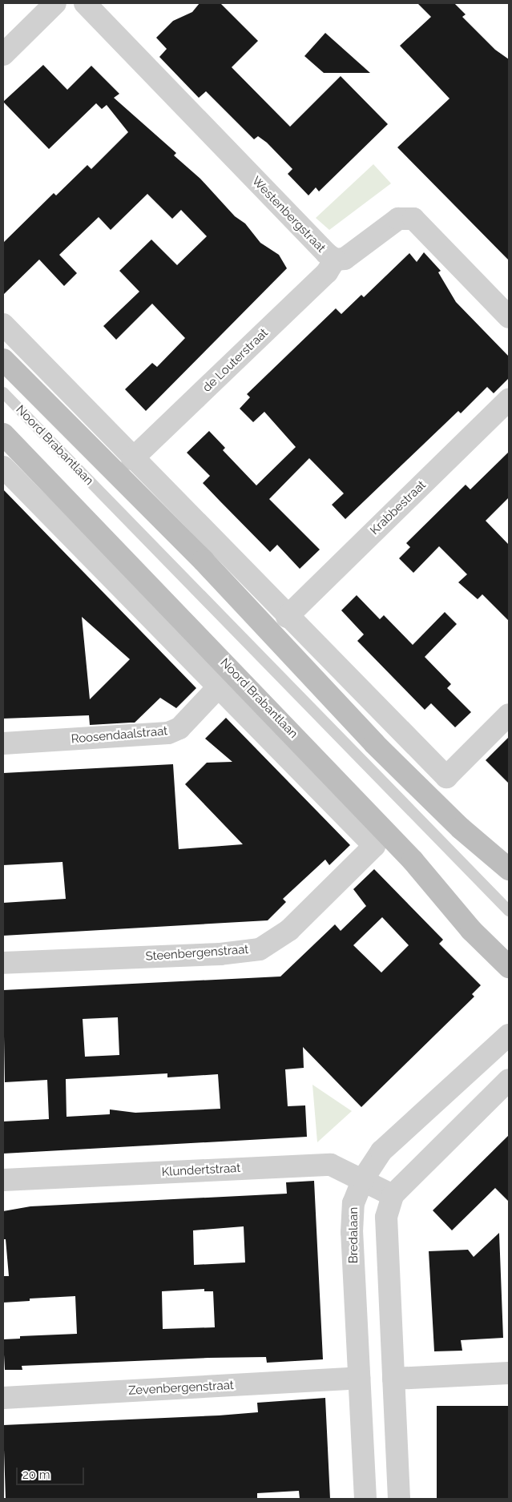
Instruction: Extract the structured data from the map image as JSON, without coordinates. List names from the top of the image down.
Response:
{
  "streets": {
    "main road": ["Noord Brabantlaan"],
    "street": [
      "Westenbergstraat",
      "de Louterstraat",
      "Krabbestraat",
      "Roosendaalstraat",
      "Steenbergenstraat",
      "Klundertstraat",
      "Bredalaan",
      "Zevenbergenstraat"
    ]
  },
  "crossings": [
    ["Westenbergstraat", "de Louterstraat"],
    ["Noord Brabantlaan", "Roosendaalstraat"],
    ["Noord Brabantlaan", "Steenbergenstraat"],
    ["Klundertstraat", "Bredalaan"],
    ["Bredalaan", "Zevenbergenstraat"]
  ],
  "scale_bar": "20 m"
}
